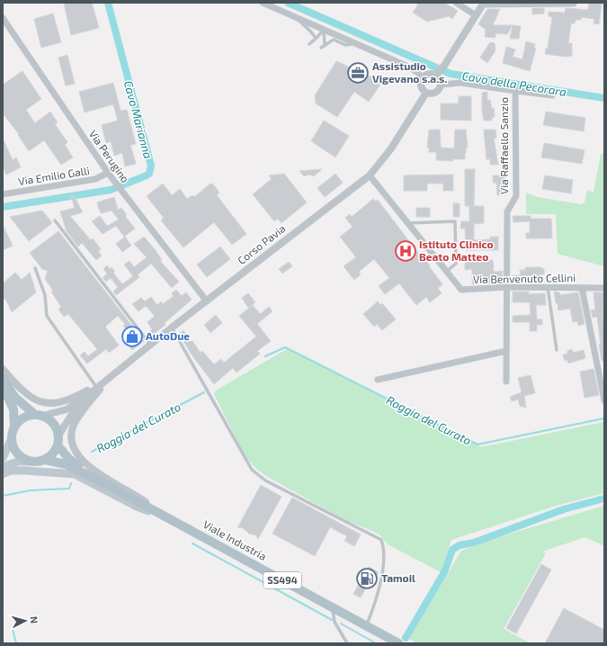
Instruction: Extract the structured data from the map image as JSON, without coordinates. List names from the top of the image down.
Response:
{
  "streets": {
    "main road": ["Viale Industria", "SS494"],
    "street": [
      "Via Raffaello Sanzio",
      "Via Perugino",
      "Via Emilio Galli",
      "Corso Pavia",
      "Via Benvenuto Cellini"
    ]
  },
  "crossings": [
    ["Via Raffaello Sanzio", "Corso Pavia"],
    ["Via Raffaello Sanzio", "Via Benvenuto Cellini"],
    ["Via Perugino", "Via Emilio Galli"],
    ["Via Perugino", "Corso Pavia"],
    ["Corso Pavia", "Via Benvenuto Cellini"],
    ["Viale Industria", "SS494"]
  ],
  "water": ["Cavo della Pecorara", "Cavo Marianna", "Roggia del Curato"],
  "places": {
    "office": ["Assistudio Vigevano s.a.s."],
    "hospital": ["Istituto Clinico Beato Matteo"],
    "shop": ["AutoDue"],
    "fuel station": ["Tamoil"]
  },
  "north": "right"
}
